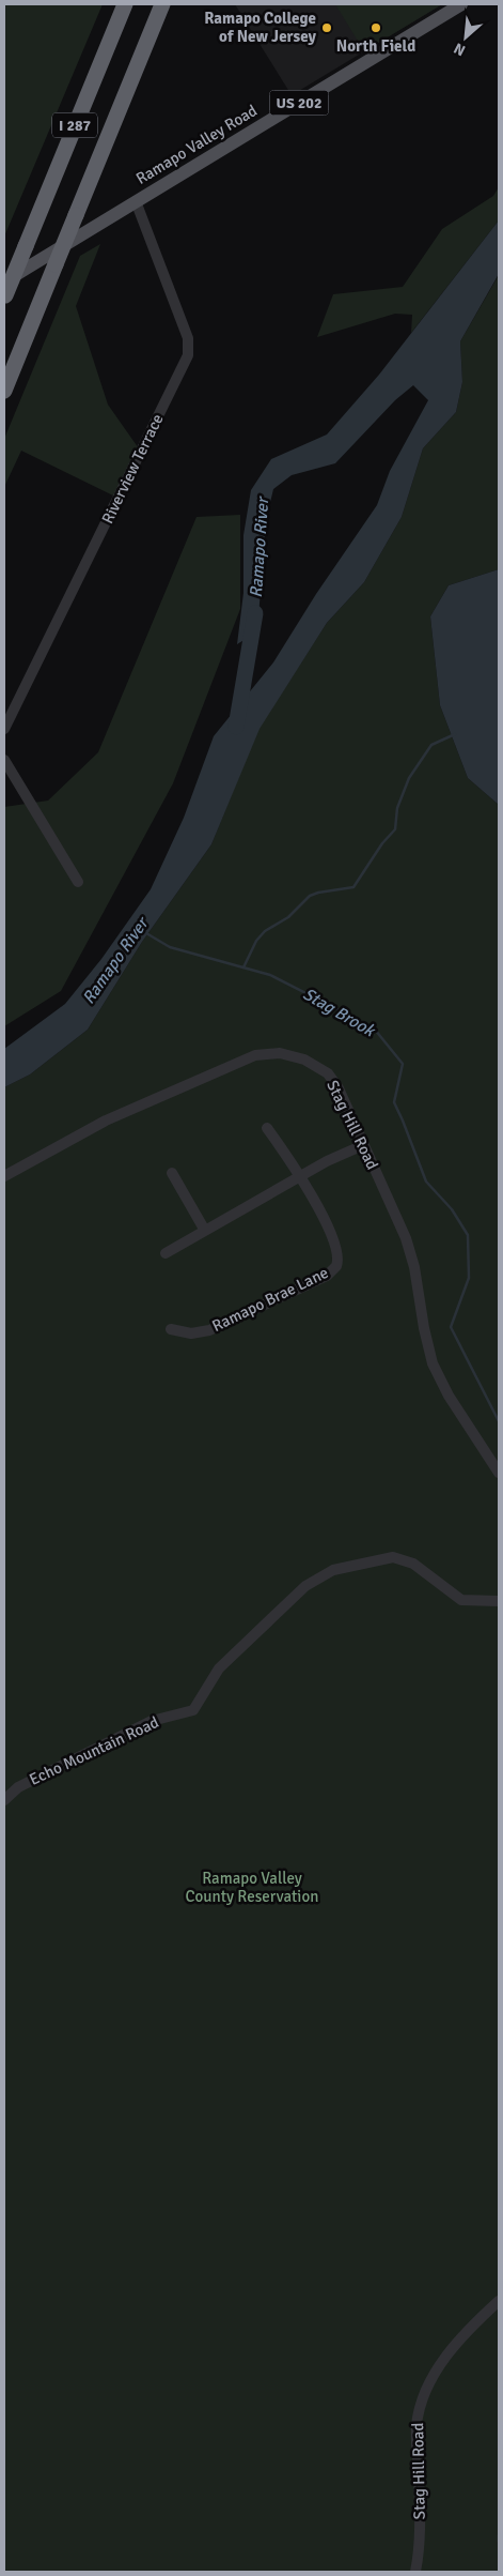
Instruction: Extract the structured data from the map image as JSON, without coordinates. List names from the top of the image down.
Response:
{
  "streets": {
    "highway": ["I 287"],
    "main road": ["US 202", "Ramapo Valley Road"],
    "street": [
      "Riverview Terrace",
      "Stag Hill Road",
      "Ramapo Brae Lane",
      "Echo Mountain Road"
    ]
  },
  "crossings": [
    ["I 287", "Ramapo Valley Road"],
    ["Ramapo Valley Road", "Riverview Terrace"]
  ],
  "water": ["Ramapo River", "Stag Brook"],
  "parks": ["Ramapo Valley County Reservation"],
  "places": ["Ramapo College of New Jersey", "North Field"],
  "north": "bottom left"
}
